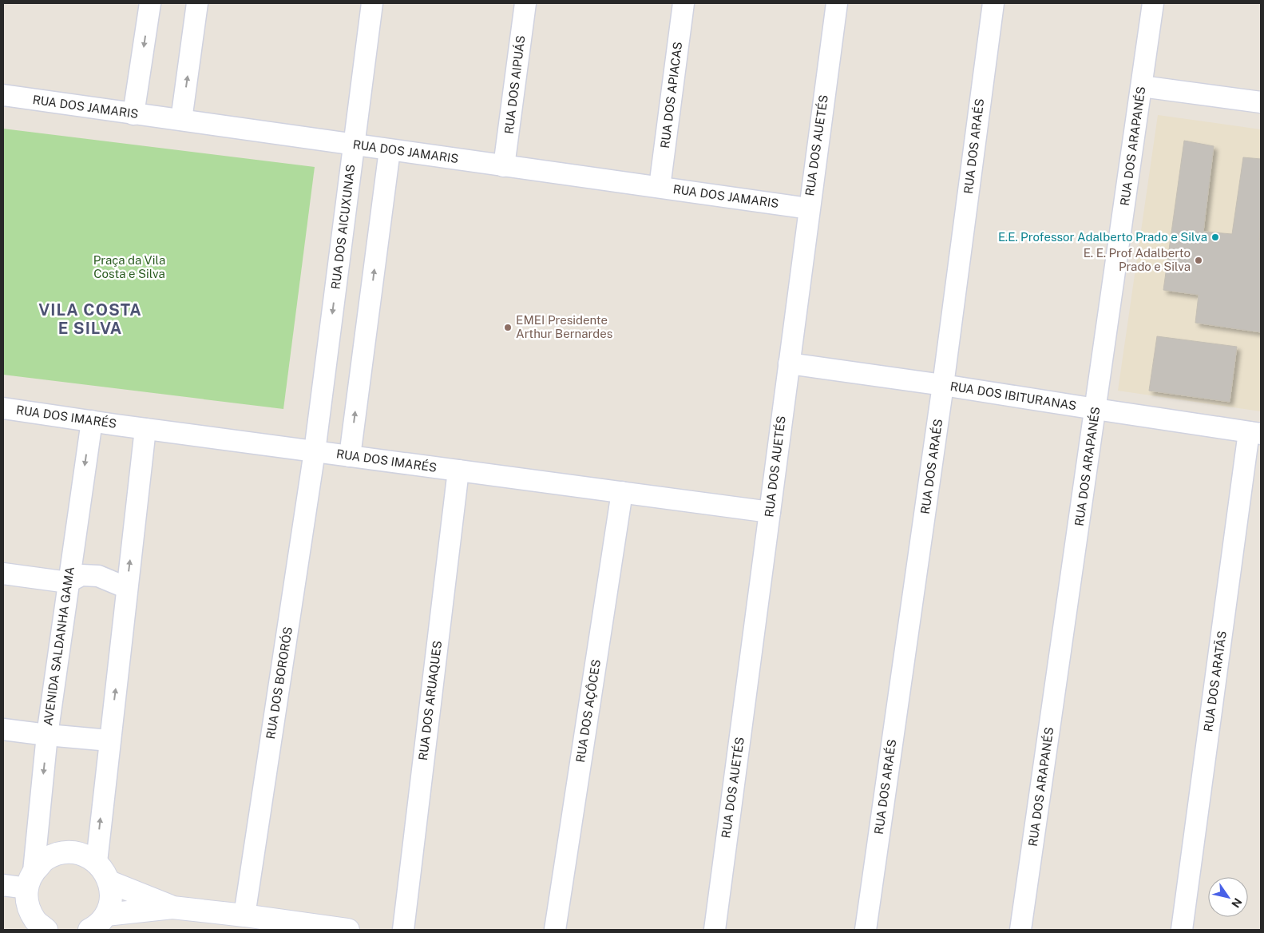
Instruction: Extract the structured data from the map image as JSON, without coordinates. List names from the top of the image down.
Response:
{
  "streets": {
    "street": [
      "RUA DOS AIPUÁS",
      "RUA DOS APIACAS",
      "RUA DOS JAMARIS",
      "RUA DOS AUETÉS",
      "RUA DOS ARAÉS",
      "RUA DOS ARAPANÉS",
      "RUA DOS AICUXUNAS",
      "RUA DOS IBITURANAS",
      "RUA DOS IMARÉS",
      "AVENIDA SALDANHA GAMA",
      "RUA DOS ARATÃS",
      "RUA DOS BORORÓS",
      "RUA DOS ARUAQUES",
      "RUA DOS AÇÔCES"
    ]
  },
  "crossings": [
    ["RUA DOS AIPUÁS", "RUA DOS JAMARIS"],
    ["RUA DOS APIACAS", "RUA DOS JAMARIS"],
    ["RUA DOS JAMARIS", "RUA DOS AUETÉS"],
    ["RUA DOS JAMARIS", "RUA DOS AICUXUNAS"],
    ["RUA DOS AUETÉS", "RUA DOS IBITURANAS"],
    ["RUA DOS AUETÉS", "RUA DOS IMARÉS"],
    ["RUA DOS ARAÉS", "RUA DOS IBITURANAS"],
    ["RUA DOS ARAPANÉS", "RUA DOS IBITURANAS"],
    ["RUA DOS AICUXUNAS", "RUA DOS IMARÉS"],
    ["RUA DOS AICUXUNAS", "RUA DOS BORORÓS"],
    ["RUA DOS IBITURANAS", "RUA DOS ARATÃS"],
    ["RUA DOS IMARÉS", "AVENIDA SALDANHA GAMA"],
    ["RUA DOS IMARÉS", "RUA DOS BORORÓS"],
    ["RUA DOS IMARÉS", "RUA DOS ARUAQUES"],
    ["RUA DOS IMARÉS", "RUA DOS AÇÔCES"]
  ],
  "districts": ["VILA COSTA E SILVA"],
  "parks": ["Praça da Vila Costa e Silva"],
  "places": ["E.E. Professor Adalberto Prado e Silva", "E. E. Prof Adalberto Prado e Silva", "EMEI Presidente Arthur Bernardes"],
  "north": "bottom right"
}
